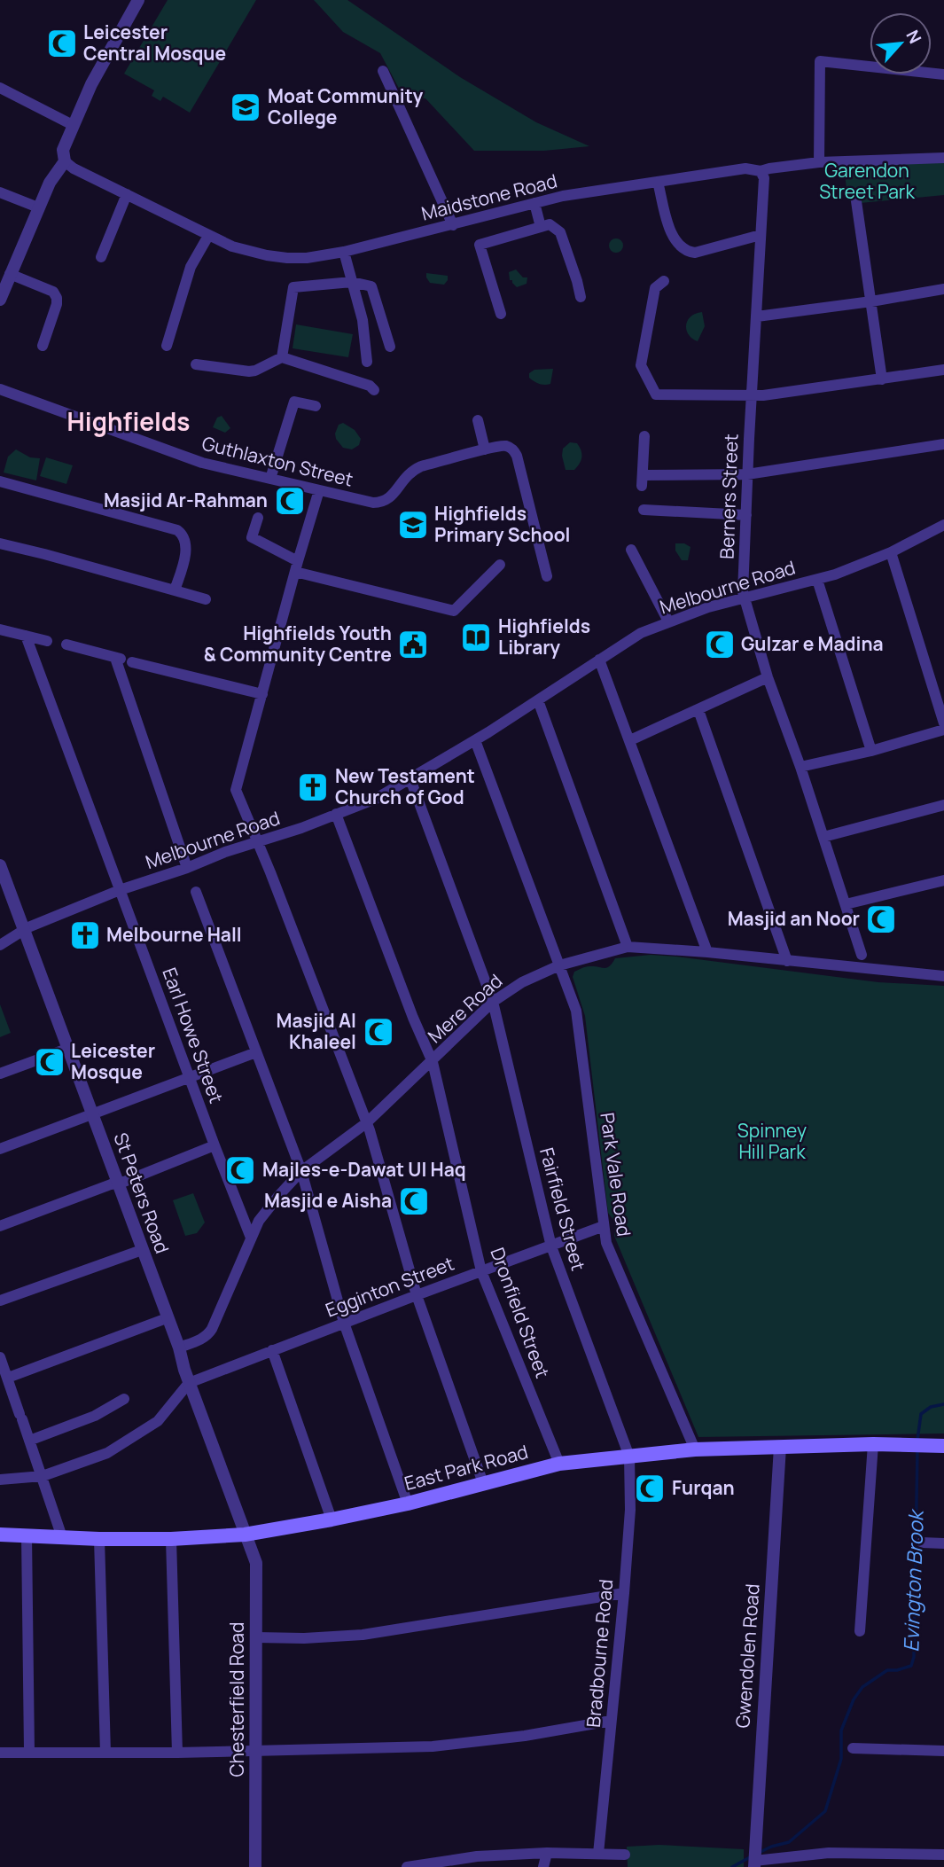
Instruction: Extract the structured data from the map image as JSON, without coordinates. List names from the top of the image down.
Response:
{
  "streets": {
    "main road": ["East Park Road"],
    "street": [
      "Maidstone Road",
      "Guthlaxton Street",
      "Berners Street",
      "Melbourne Road",
      "Mere Road",
      "Earl Howe Street",
      "Park Vale Road",
      "St Peters Road",
      "Fairfield Street",
      "Egginton Street",
      "Dronfield Street",
      "Bradbourne Road",
      "Gwendolen Road",
      "Chesterfield Road"
    ]
  },
  "crossings": [
    ["Maidstone Road", "Berners Street"],
    ["Berners Street", "Melbourne Road"],
    ["Melbourne Road", "Earl Howe Street"],
    ["Melbourne Road", "Park Vale Road"],
    ["Melbourne Road", "St Peters Road"],
    ["Melbourne Road", "Fairfield Street"],
    ["Melbourne Road", "Dronfield Street"],
    ["Mere Road", "Earl Howe Street"],
    ["Mere Road", "Park Vale Road"],
    ["Mere Road", "St Peters Road"],
    ["Mere Road", "Fairfield Street"],
    ["Mere Road", "Dronfield Street"],
    ["Park Vale Road", "Egginton Street"],
    ["Park Vale Road", "East Park Road"],
    ["St Peters Road", "Egginton Street"],
    ["St Peters Road", "East Park Road"],
    ["St Peters Road", "Chesterfield Road"],
    ["Fairfield Street", "Egginton Street"],
    ["Fairfield Street", "East Park Road"],
    ["Fairfield Street", "Bradbourne Road"],
    ["Egginton Street", "Dronfield Street"],
    ["Dronfield Street", "East Park Road"],
    ["East Park Road", "Bradbourne Road"],
    ["East Park Road", "Gwendolen Road"],
    ["East Park Road", "Chesterfield Road"]
  ],
  "districts": ["Highfields"],
  "water": ["Evington Brook"],
  "parks": ["Garendon Street Park", "Spinney Hill Park"],
  "places": {
    "mosque": [
      "Leicester Central Mosque",
      "Masjid Ar-Rahman",
      "Gulzar e Madina",
      "Masjid an Noor",
      "Masjid Al Khaleel",
      "Leicester Mosque",
      "Majles-e-Dawat Ul Haq",
      "Masjid e Aisha",
      "Furqan"
    ],
    "school or university": ["Moat Community College", "Highfields Primary School"],
    "library": ["Highfields Library"],
    "public building": ["Highfields Youth & Community Centre"],
    "church": ["New Testament Church of God", "Melbourne Hall"]
  },
  "north": "top right"
}
